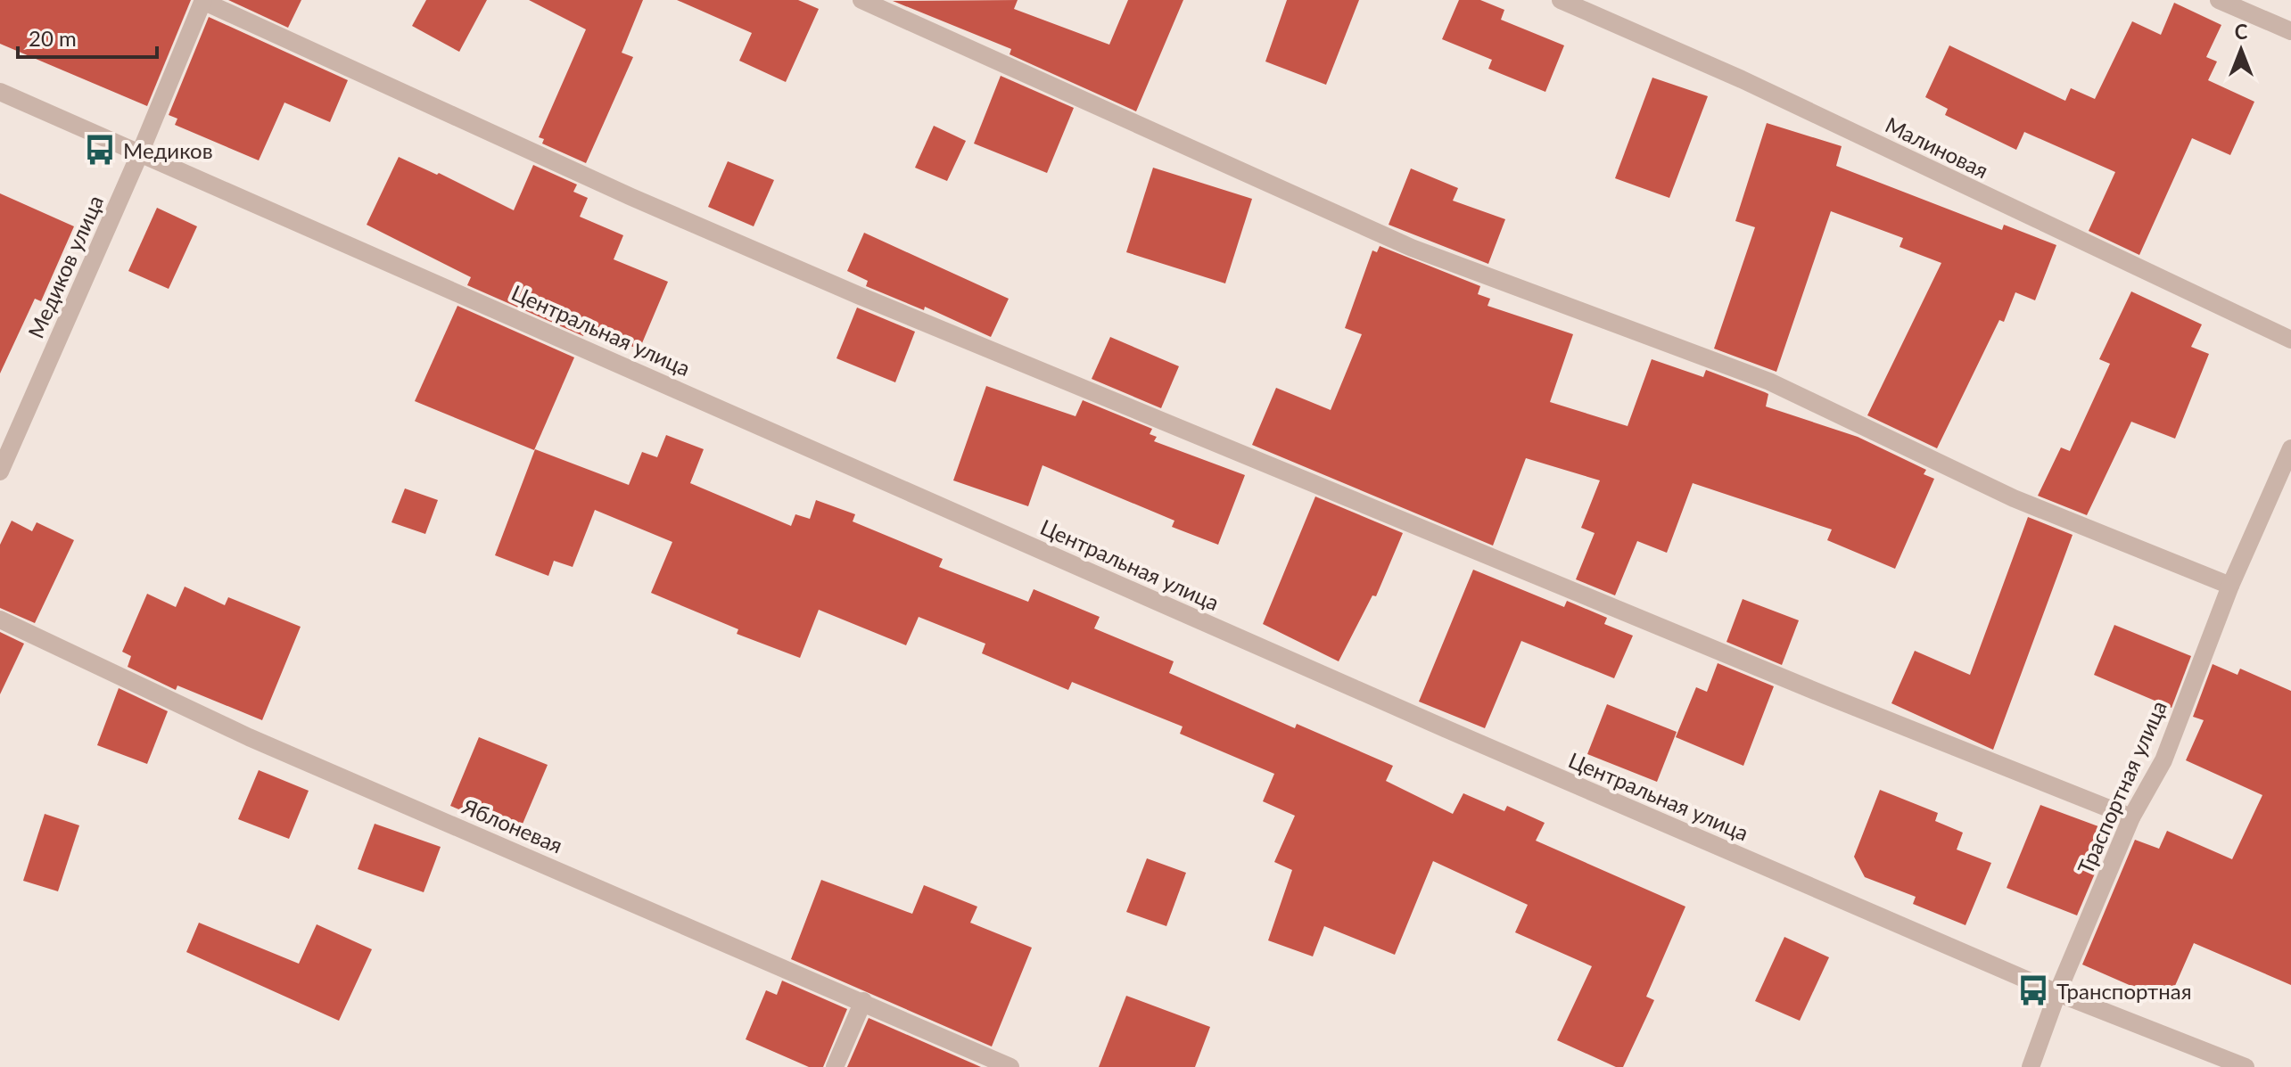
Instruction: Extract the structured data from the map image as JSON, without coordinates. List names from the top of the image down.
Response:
{
  "streets": {
    "street": [
      "Малиновая",
      "Медиков улица",
      "Центральная улица",
      "Траспортная улица",
      "Яблоневая"
    ]
  },
  "crossings": [
    ["Медиков улица", "Центральная улица"],
    ["Центральная улица", "Траспортная улица"]
  ],
  "places": {
    "bus stop": ["Медиков", "Транспортная"]
  },
  "scale_bar": "20 m",
  "north": "top"
}
